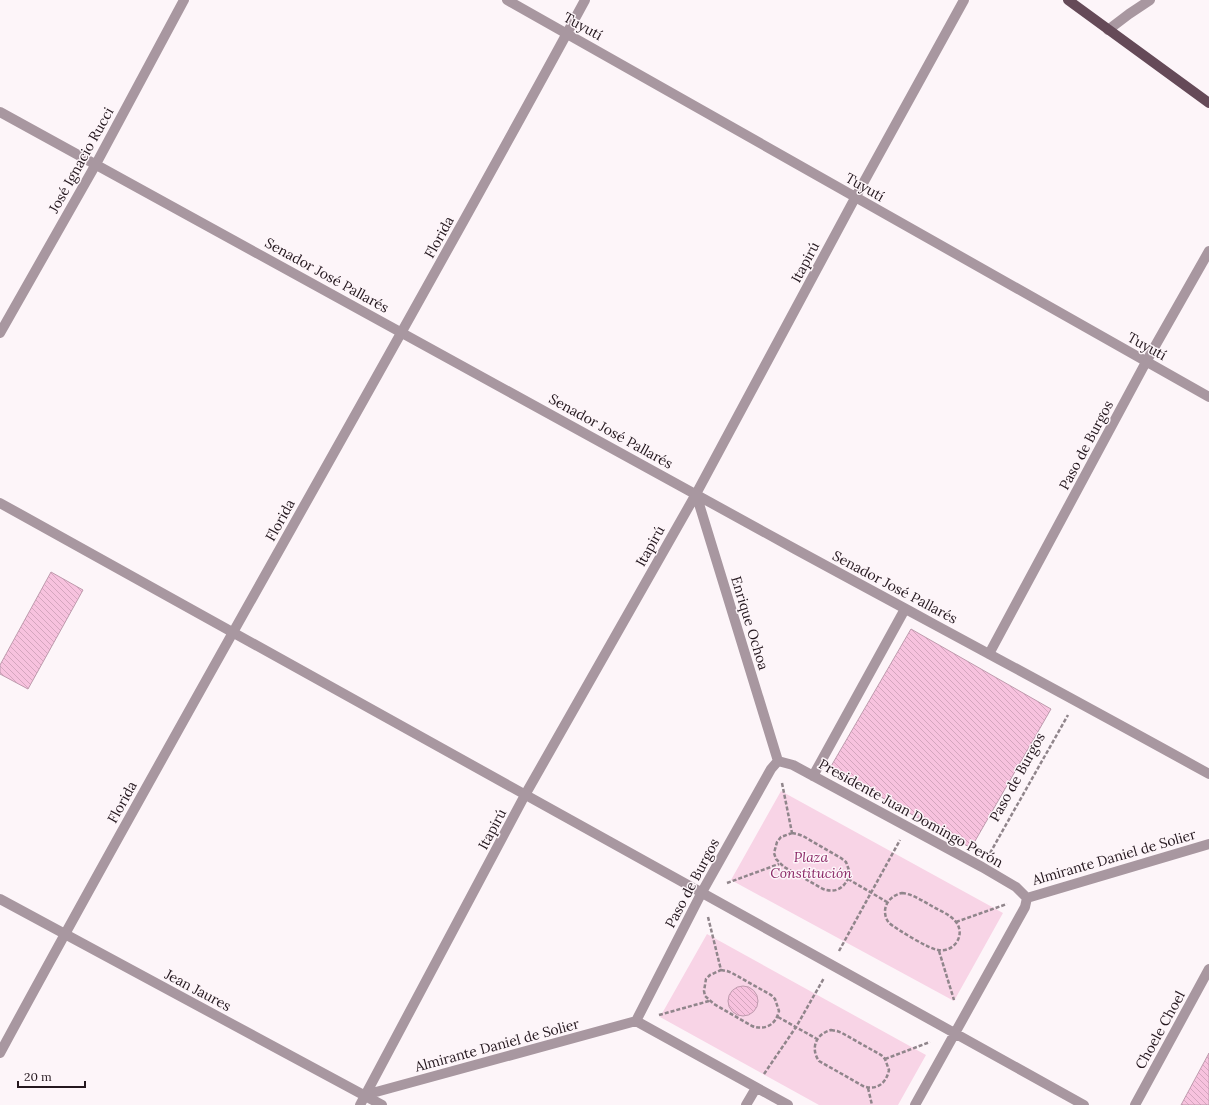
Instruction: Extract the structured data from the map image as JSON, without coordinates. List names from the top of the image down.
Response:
{
  "streets": {
    "street": [
      "Tuyutí",
      "José Ignacio Rucci",
      "Florida",
      "Itapirú",
      "Senador José Pallarés",
      "Paso de Burgos",
      "Enrique Ochoa",
      "Presidente Juan Domingo Perón",
      "Almirante Daniel de Solier",
      "Jean Jaures",
      "Choele Choel"
    ]
  },
  "crossings": [
    ["Tuyutí", "Florida"],
    ["Tuyutí", "Itapirú"],
    ["Tuyutí", "Paso de Burgos"],
    ["José Ignacio Rucci", "Senador José Pallarés"],
    ["Florida", "Senador José Pallarés"],
    ["Florida", "Jean Jaures"],
    ["Itapirú", "Senador José Pallarés"],
    ["Itapirú", "Enrique Ochoa"],
    ["Itapirú", "Almirante Daniel de Solier"],
    ["Itapirú", "Jean Jaures"],
    ["Senador José Pallarés", "Paso de Burgos"],
    ["Senador José Pallarés", "Enrique Ochoa"],
    ["Paso de Burgos", "Enrique Ochoa"],
    ["Paso de Burgos", "Presidente Juan Domingo Perón"],
    ["Paso de Burgos", "Almirante Daniel de Solier"],
    ["Enrique Ochoa", "Presidente Juan Domingo Perón"],
    ["Presidente Juan Domingo Perón", "Almirante Daniel de Solier"],
    ["Almirante Daniel de Solier", "Jean Jaures"]
  ],
  "parks": ["Plaza Constitución"],
  "scale_bar": "20 m"
}
